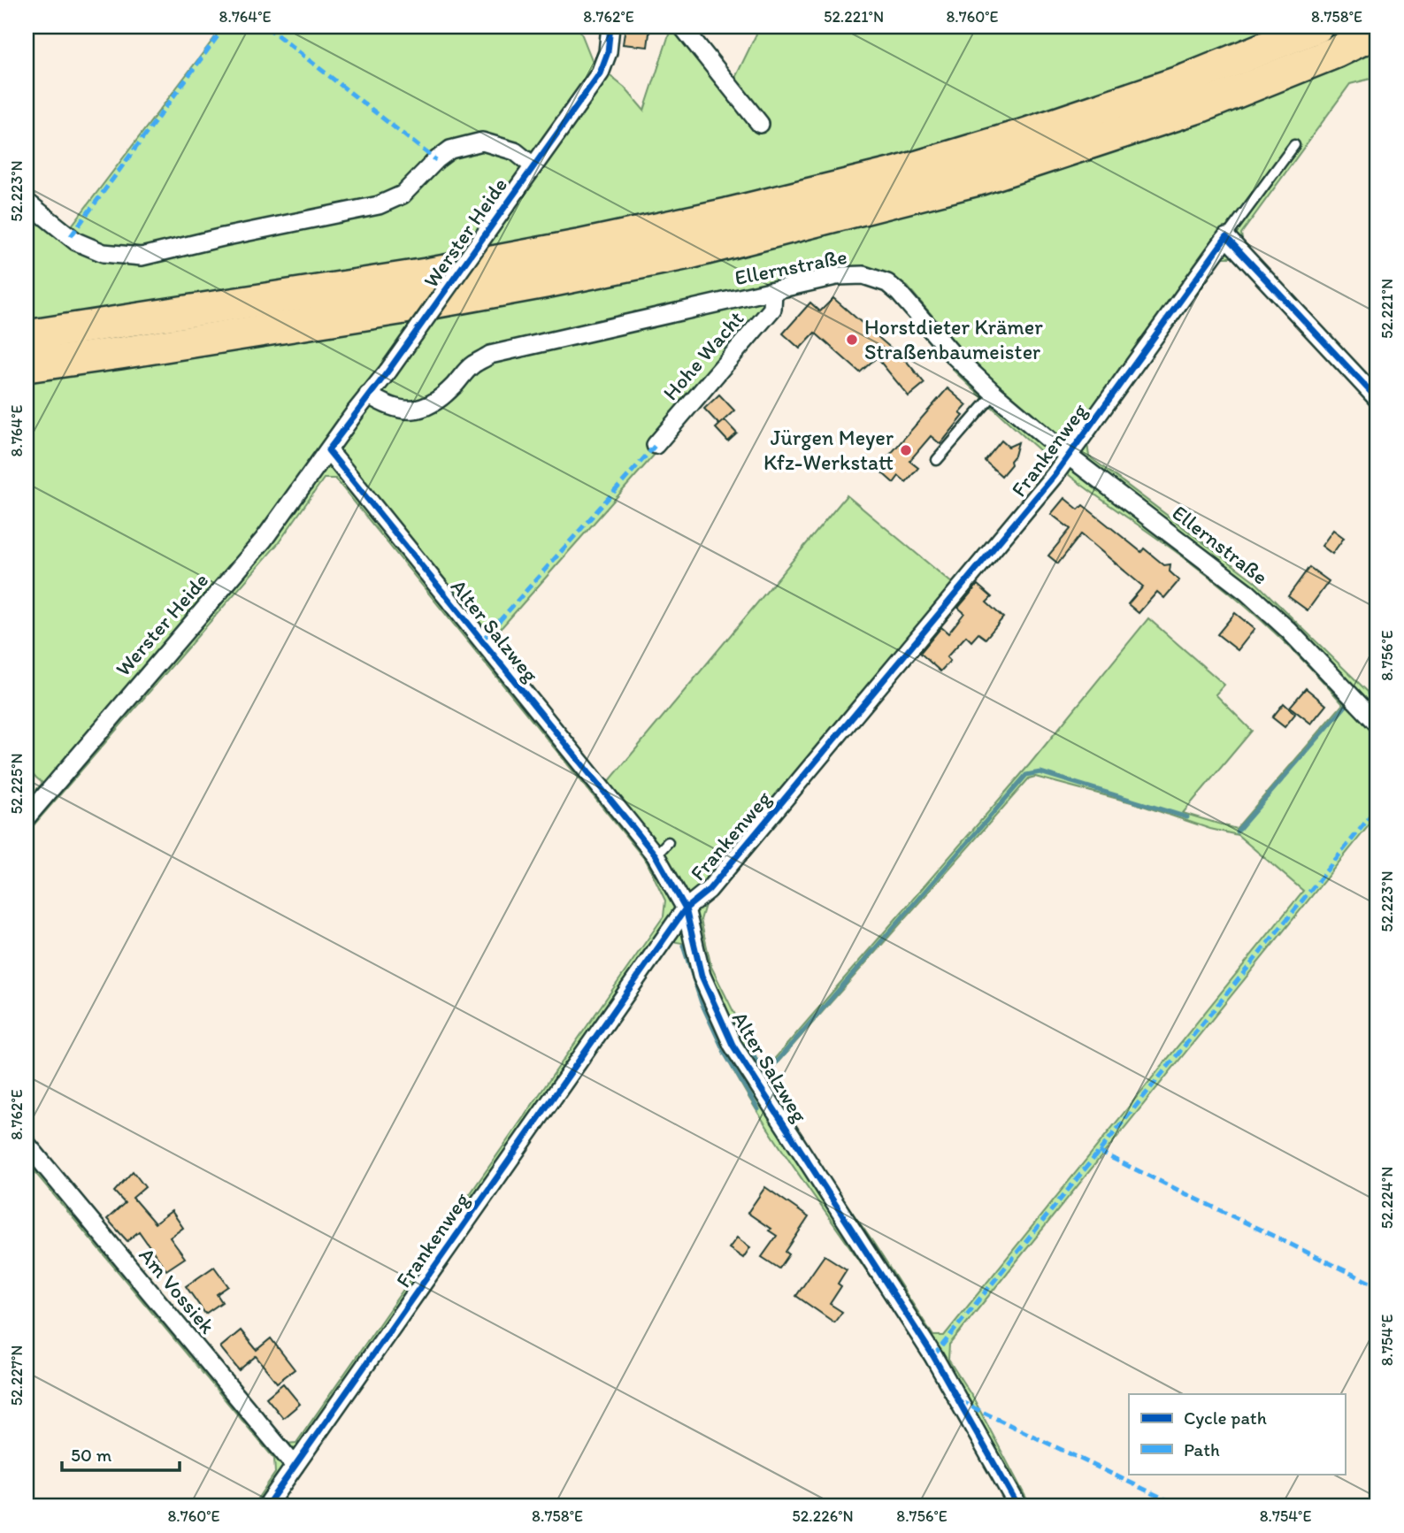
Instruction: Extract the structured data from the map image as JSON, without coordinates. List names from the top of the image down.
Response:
{
  "streets": {
    "street": [
      "Werster Heide",
      "Ellernstraße",
      "Hohe Wacht",
      "Frankenweg",
      "Alter Salzweg",
      "Am Vossiek"
    ]
  },
  "crossings": [
    ["Werster Heide", "Ellernstraße"],
    ["Werster Heide", "Alter Salzweg"],
    ["Ellernstraße", "Hohe Wacht"],
    ["Ellernstraße", "Frankenweg"],
    ["Frankenweg", "Alter Salzweg"],
    ["Frankenweg", "Am Vossiek"]
  ],
  "places": ["Horstdieter Krämer Straßenbaumeister", "Jürgen Meyer Kfz-Werkstatt"],
  "legend": ["Cycle path", "Path"],
  "scale_bar": "50 m",
  "coordinates": [
    "8.764°E",
    "8.762°E",
    "52.221°N",
    "8.760°E",
    "8.758°E",
    "52.223°N",
    "8.756°E",
    "52.225°N",
    "52.224°N",
    "8.754°E",
    "52.227°N",
    "52.226°N"
  ]
}
